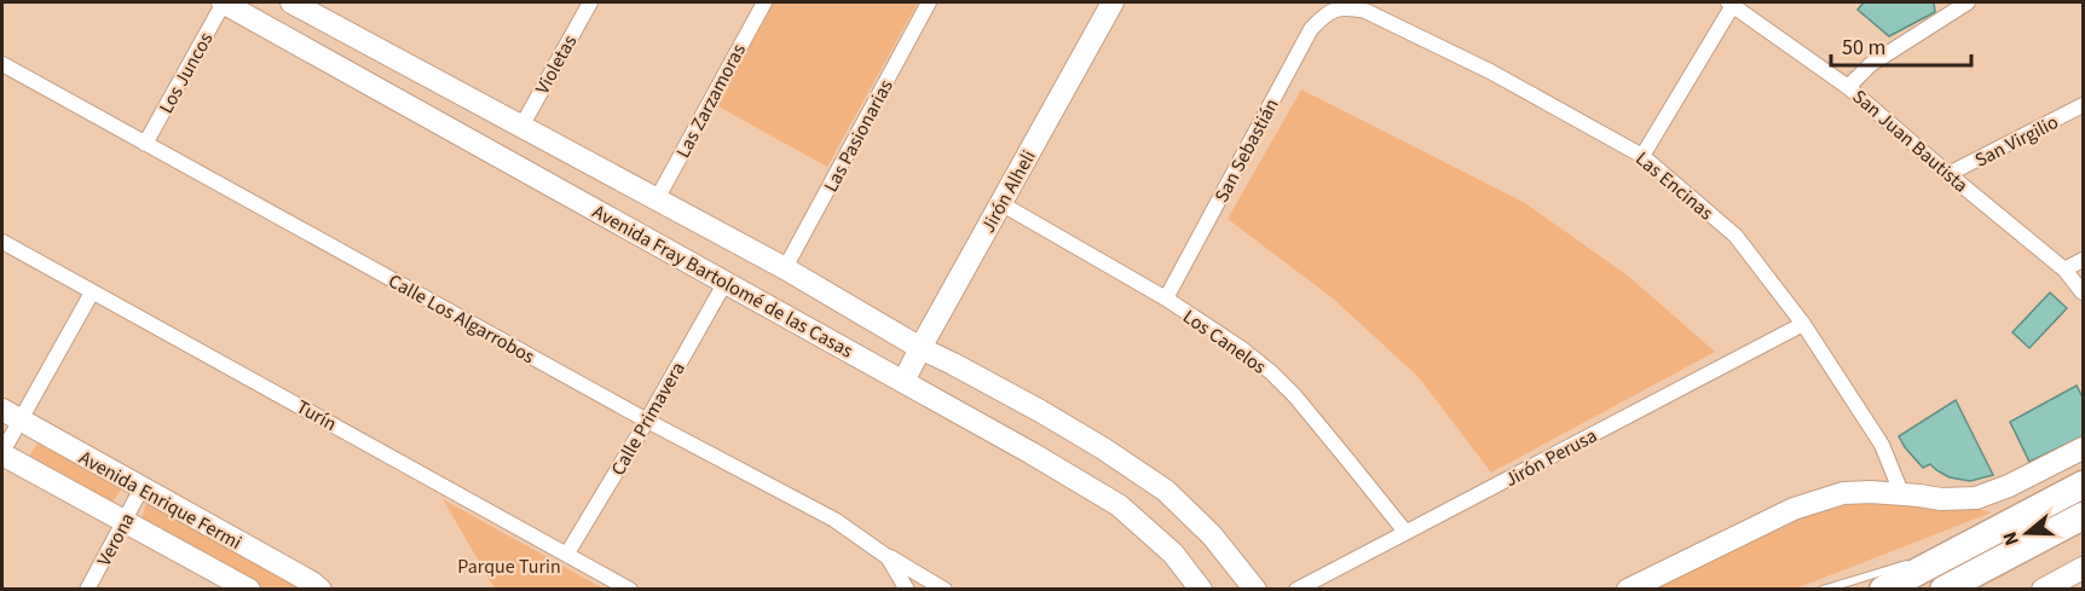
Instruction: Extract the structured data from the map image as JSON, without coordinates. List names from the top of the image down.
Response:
{
  "streets": {
    "street": [
      "Violetas",
      "Los Juncos",
      "Las Zarzamoras",
      "Las Pasionarias",
      "San Juan Bautista",
      "San Virgilio",
      "San Sebastián",
      "Las Encinas",
      "Jirón Alheli",
      "Avenida Fray Bartolomé de las Casas",
      "Calle Los Algarrobos",
      "Los Canelos",
      "Turín",
      "Calle Primavera",
      "Jirón Perusa",
      "Avenida Enrique Fermi",
      "Verona"
    ]
  },
  "crossings": [
    ["Violetas", "Avenida Fray Bartolomé de las Casas"],
    ["Los Juncos", "Avenida Fray Bartolomé de las Casas"],
    ["Los Juncos", "Calle Los Algarrobos"],
    ["Las Zarzamoras", "Avenida Fray Bartolomé de las Casas"],
    ["Las Pasionarias", "Avenida Fray Bartolomé de las Casas"],
    ["San Juan Bautista", "San Virgilio"],
    ["San Sebastián", "Las Encinas"],
    ["San Sebastián", "Los Canelos"],
    ["Las Encinas", "Jirón Perusa"],
    ["Jirón Alheli", "Avenida Fray Bartolomé de las Casas"],
    ["Jirón Alheli", "Los Canelos"],
    ["Avenida Fray Bartolomé de las Casas", "Calle Primavera"],
    ["Calle Los Algarrobos", "Calle Primavera"],
    ["Los Canelos", "Jirón Perusa"],
    ["Turín", "Calle Primavera"],
    ["Avenida Enrique Fermi", "Verona"]
  ],
  "parks": ["Parque Turin"],
  "scale_bar": "50 m",
  "north": "left"
}
